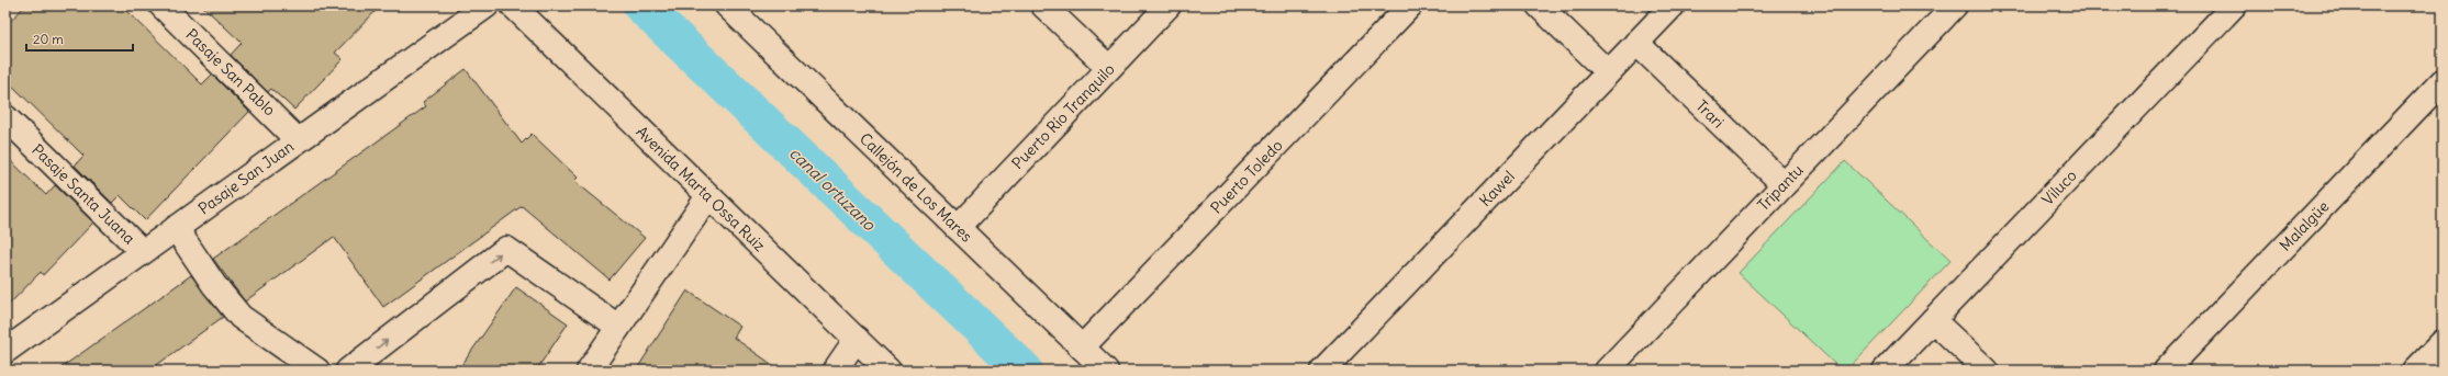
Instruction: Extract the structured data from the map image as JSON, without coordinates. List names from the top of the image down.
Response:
{
  "streets": {
    "street": [
      "Pasaje San Pablo",
      "Trari",
      "Puerto Río Tranquilo",
      "Puerto Toledo",
      "Pasaje San Juan",
      "Callejón de Los Mares",
      "Tripantu",
      "Viluco",
      "Avenida Marta Ossa Ruiz",
      "Kawel",
      "Pasaje Santa Juana",
      "Malalgüe"
    ]
  },
  "crossings": [
    ["Pasaje San Pablo", "Pasaje San Juan"],
    ["Trari", "Tripantu"],
    ["Trari", "Kawel"],
    ["Puerto Río Tranquilo", "Callejón de Los Mares"],
    ["Puerto Toledo", "Callejón de Los Mares"],
    ["Pasaje San Juan", "Pasaje Santa Juana"]
  ],
  "water": ["canal ortuzano"],
  "scale_bar": "20 m"
}
